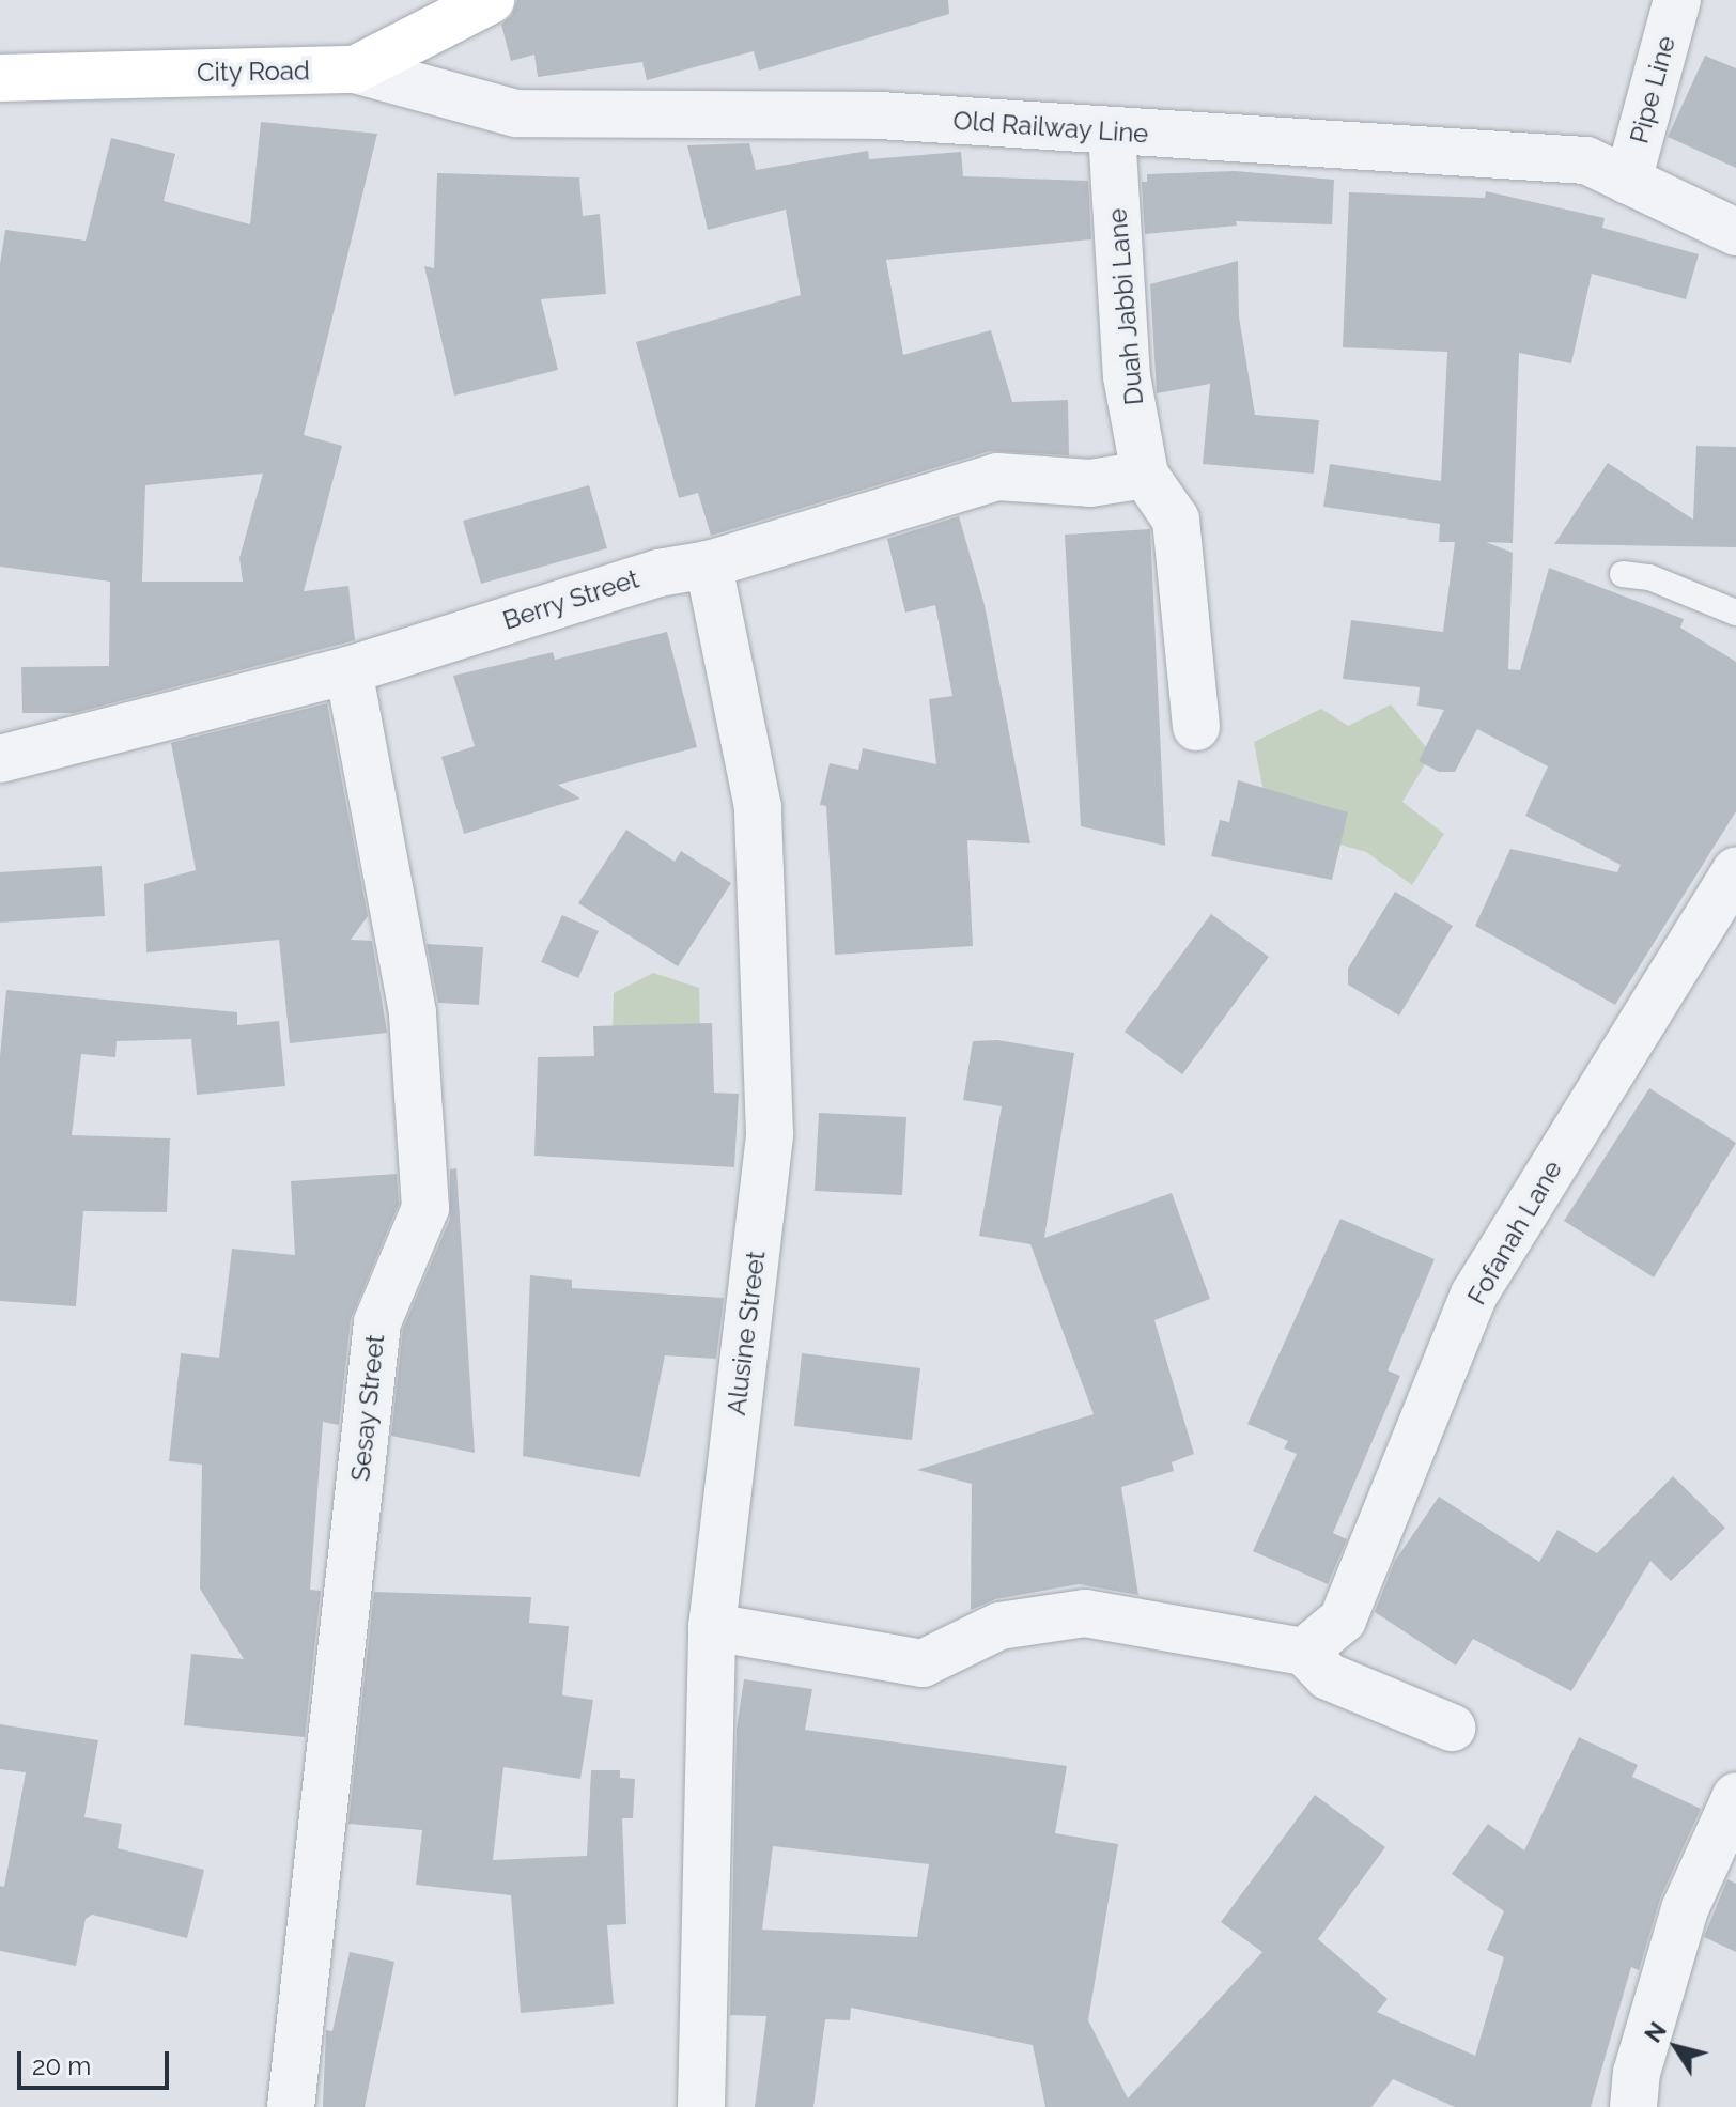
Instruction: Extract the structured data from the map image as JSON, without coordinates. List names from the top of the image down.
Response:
{
  "streets": {
    "main road": ["City Road"],
    "street": [
      "Pipe Line",
      "Old Railway Line",
      "Duah Jabbi Lane",
      "Berry Street",
      "Fofanah Lane",
      "Alusine Street",
      "Sesay Street"
    ]
  },
  "crossings": [
    ["City Road", "Old Railway Line"],
    ["Pipe Line", "Old Railway Line"],
    ["Old Railway Line", "Duah Jabbi Lane"],
    ["Duah Jabbi Lane", "Berry Street"],
    ["Berry Street", "Alusine Street"],
    ["Berry Street", "Sesay Street"]
  ],
  "scale_bar": "20 m",
  "north": "top left"
}
